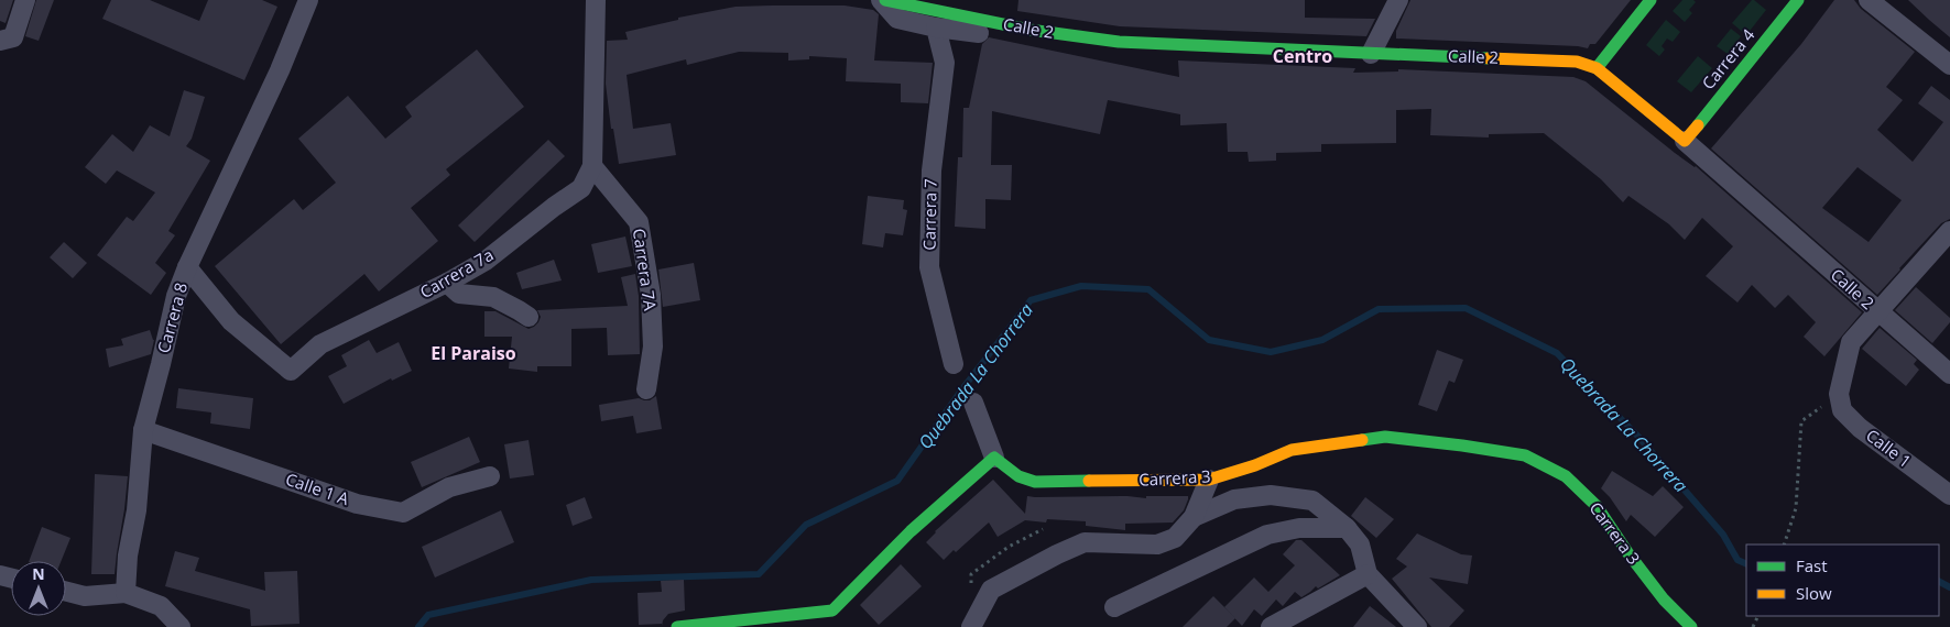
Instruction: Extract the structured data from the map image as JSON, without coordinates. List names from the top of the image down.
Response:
{
  "streets": {
    "street": [
      "Calle 2",
      "Carrera 4",
      "Carrera 7",
      "Carrera 7A",
      "Carrera 7a",
      "Carrera 8",
      "Calle 1",
      "Carrera 3",
      "Calle 1 A"
    ]
  },
  "crossings": [
    ["Calle 2", "Carrera 4"],
    ["Carrera 7A", "Carrera 7a"],
    ["Carrera 7a", "Carrera 8"],
    ["Carrera 8", "Calle 1 A"]
  ],
  "districts": ["Centro", "El Paraiso"],
  "water": ["Quebrada La Chorrera"],
  "legend": ["Fast", "Slow"],
  "north": "top"
}
